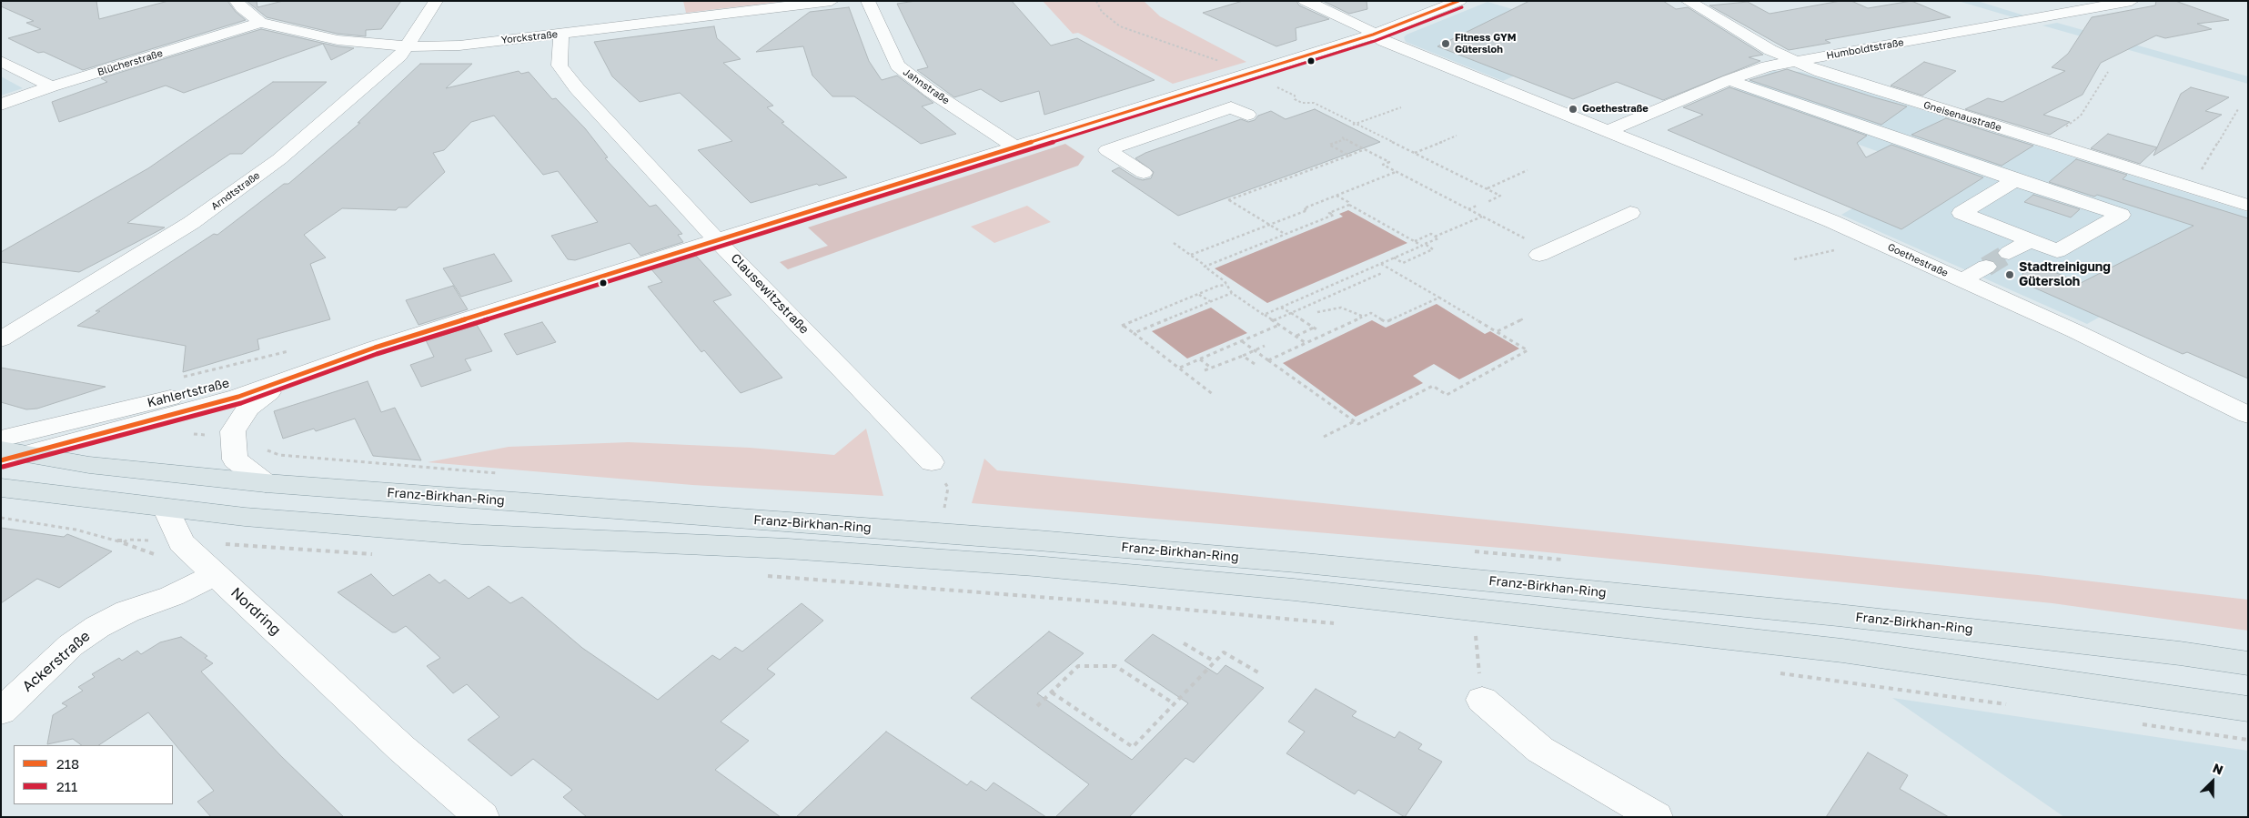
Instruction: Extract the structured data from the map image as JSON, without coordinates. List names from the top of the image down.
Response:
{
  "streets": {
    "main road": ["Franz-Birkhan-Ring"],
    "street": [
      "Yorckstraße",
      "Humboldtstraße",
      "Blücherstraße",
      "Jahnstraße",
      "Gneisenaustraße",
      "Arndtstraße",
      "Goethestraße",
      "Clausewitzstraße",
      "Kahlertstraße",
      "Nordring",
      "Ackerstraße"
    ]
  },
  "crossings": [
    ["Yorckstraße", "Blücherstraße"],
    ["Yorckstraße", "Arndtstraße"],
    ["Yorckstraße", "Clausewitzstraße"],
    ["Humboldtstraße", "Gneisenaustraße"],
    ["Humboldtstraße", "Goethestraße"],
    ["Jahnstraße", "Kahlertstraße"],
    ["Goethestraße", "Kahlertstraße"],
    ["Clausewitzstraße", "Kahlertstraße"],
    ["Kahlertstraße", "Franz-Birkhan-Ring"],
    ["Franz-Birkhan-Ring", "Nordring"],
    ["Nordring", "Ackerstraße"]
  ],
  "places": ["Fitness GYM Gütersloh", "Goethestraße", "Stadtreinigung Gütersloh"],
  "lines": ["transit line 218", "transit line 211"],
  "legend": ["218", "211"],
  "north": "top right"
}
